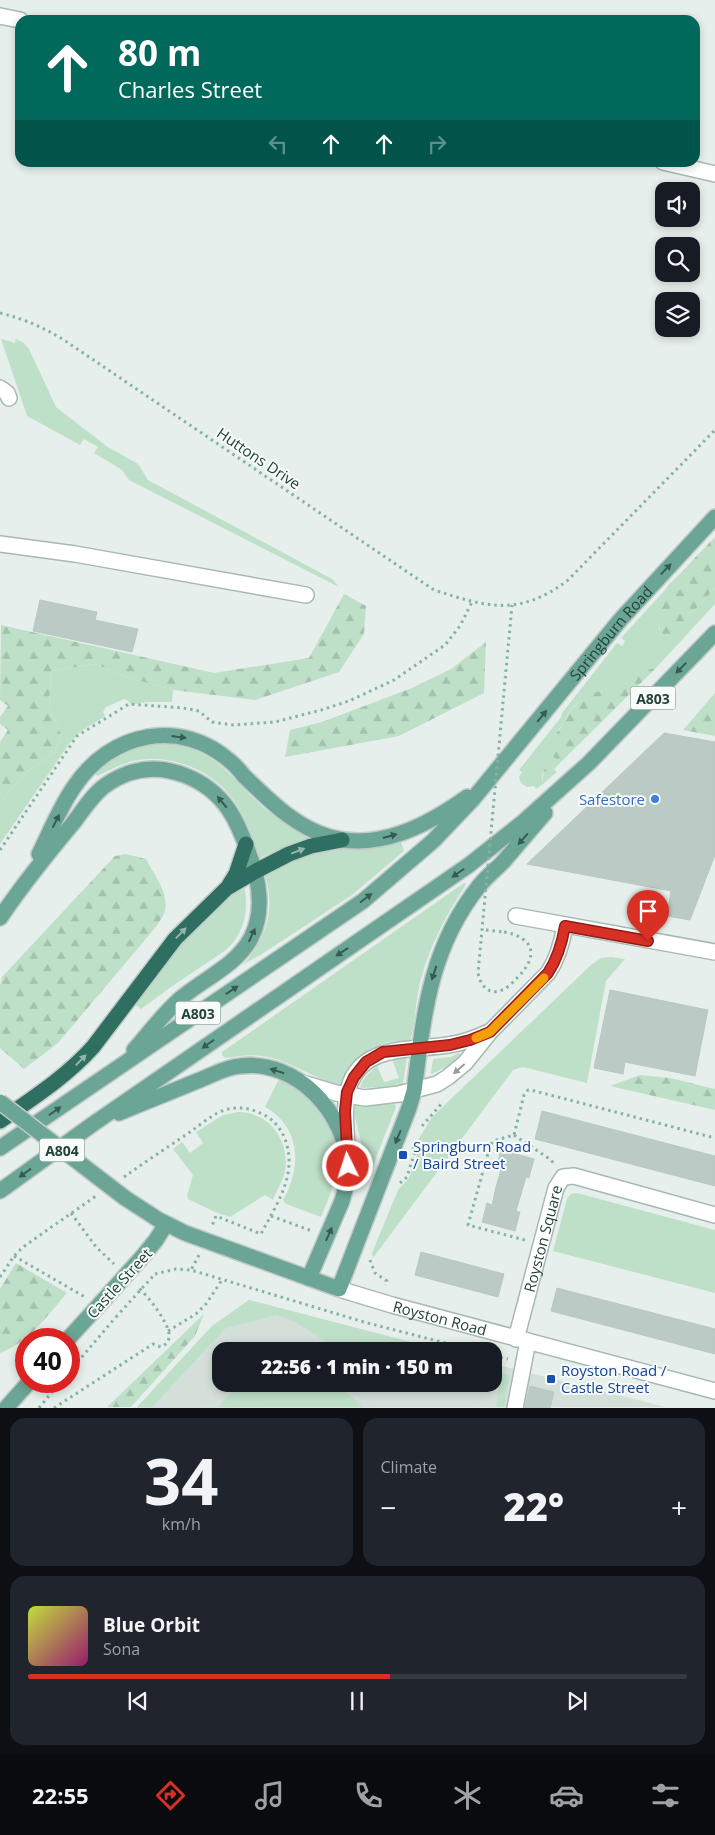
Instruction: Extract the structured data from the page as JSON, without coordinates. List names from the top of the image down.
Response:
{
  "streets": {
    "main road": [
      "Springburn Road",
      "A803",
      "A804",
      "Castle Street"
    ],
    "street": ["Royston Square", "Royston Road"],
    "path": ["Huttons Drive"]
  },
  "crossings": [
    ["Springburn Road", "A803"],
    ["A804", "Castle Street"],
    ["Royston Square", "Royston Road"]
  ],
  "places": {
    "other": ["Safestore"],
    "transit": ["Springburn Road / Baird Street", "Royston Road / Castle Street"]
  },
  "page": {
    "turn": ["80 m", "Charles Street"],
    "limit": "40",
    "trip": "22:56 · 1 min · 150 m",
    "tile": [
      ["34", "km/h"],
      "Climate"
    ],
    "heat": ["−", "22°", "+"],
    "song": ["Blue Orbit", "Sona"],
    "tabs": "22:55"
  }
}
